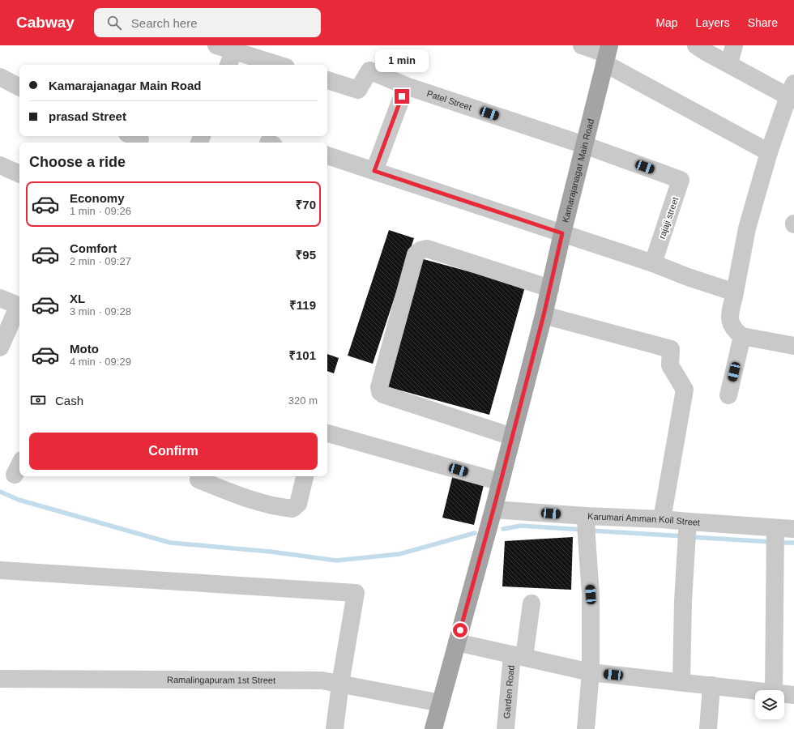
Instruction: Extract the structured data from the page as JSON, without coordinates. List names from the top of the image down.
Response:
{
  "streets": {
    "main road": ["Kamarajanagar Main Road"],
    "street": [
      "Patel Street",
      "rajaji street",
      "Karumari Amman Koil Street",
      "Ramalingapuram 1st Street",
      "Garden Road"
    ]
  },
  "crossings": [
    ["Patel Street", "Kamarajanagar Main Road"],
    ["Patel Street", "rajaji street"],
    ["Kamarajanagar Main Road", "rajaji street"],
    ["Kamarajanagar Main Road", "Karumari Amman Koil Street"],
    ["Kamarajanagar Main Road", "Ramalingapuram 1st Street"]
  ],
  "page": {
    "header": "Cabway",
    "search": "Search here",
    "nav": ["Map", "Layers", "Share"],
    "bubble": "1 min",
    "banner": ["Kamarajanagar Main Road", "prasad Street"],
    "heading": "Choose a ride",
    "list": [
      {
        "name": "Economy",
        "note": "1 min · 09:26",
        "value": "₹70"
      },
      {
        "name": "Comfort",
        "note": "2 min · 09:27",
        "value": "₹95"
      },
      {
        "name": "XL",
        "note": "3 min · 09:28",
        "value": "₹119"
      },
      {
        "name": "Moto",
        "note": "4 min · 09:29",
        "value": "₹101"
      }
    ],
    "pay": ["Cash", "320 m"],
    "buttons": "Confirm"
  }
}
